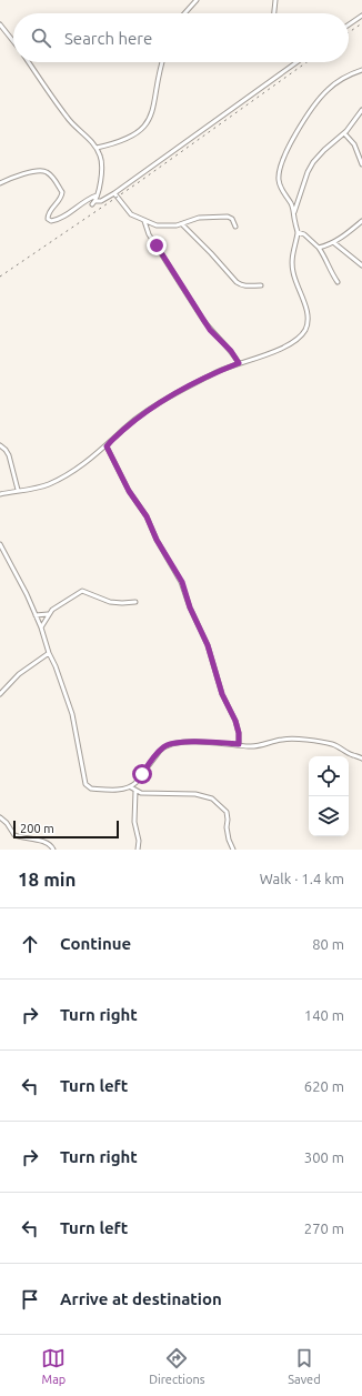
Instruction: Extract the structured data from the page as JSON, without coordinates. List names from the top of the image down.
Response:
{
  "scale_bar": "200 m",
  "page": {
    "search": "Search here",
    "scale": "200 m",
    "heading": ["18 min", "Walk · 1.4 km"],
    "list": [
      ["Continue", "80 m"],
      ["Turn right", "140 m"],
      ["Turn left", "620 m"],
      ["Turn right", "300 m"],
      ["Turn left", "270 m"],
      "Arrive at destination"
    ],
    "nav": ["Map", "Directions", "Saved"]
  }
}
